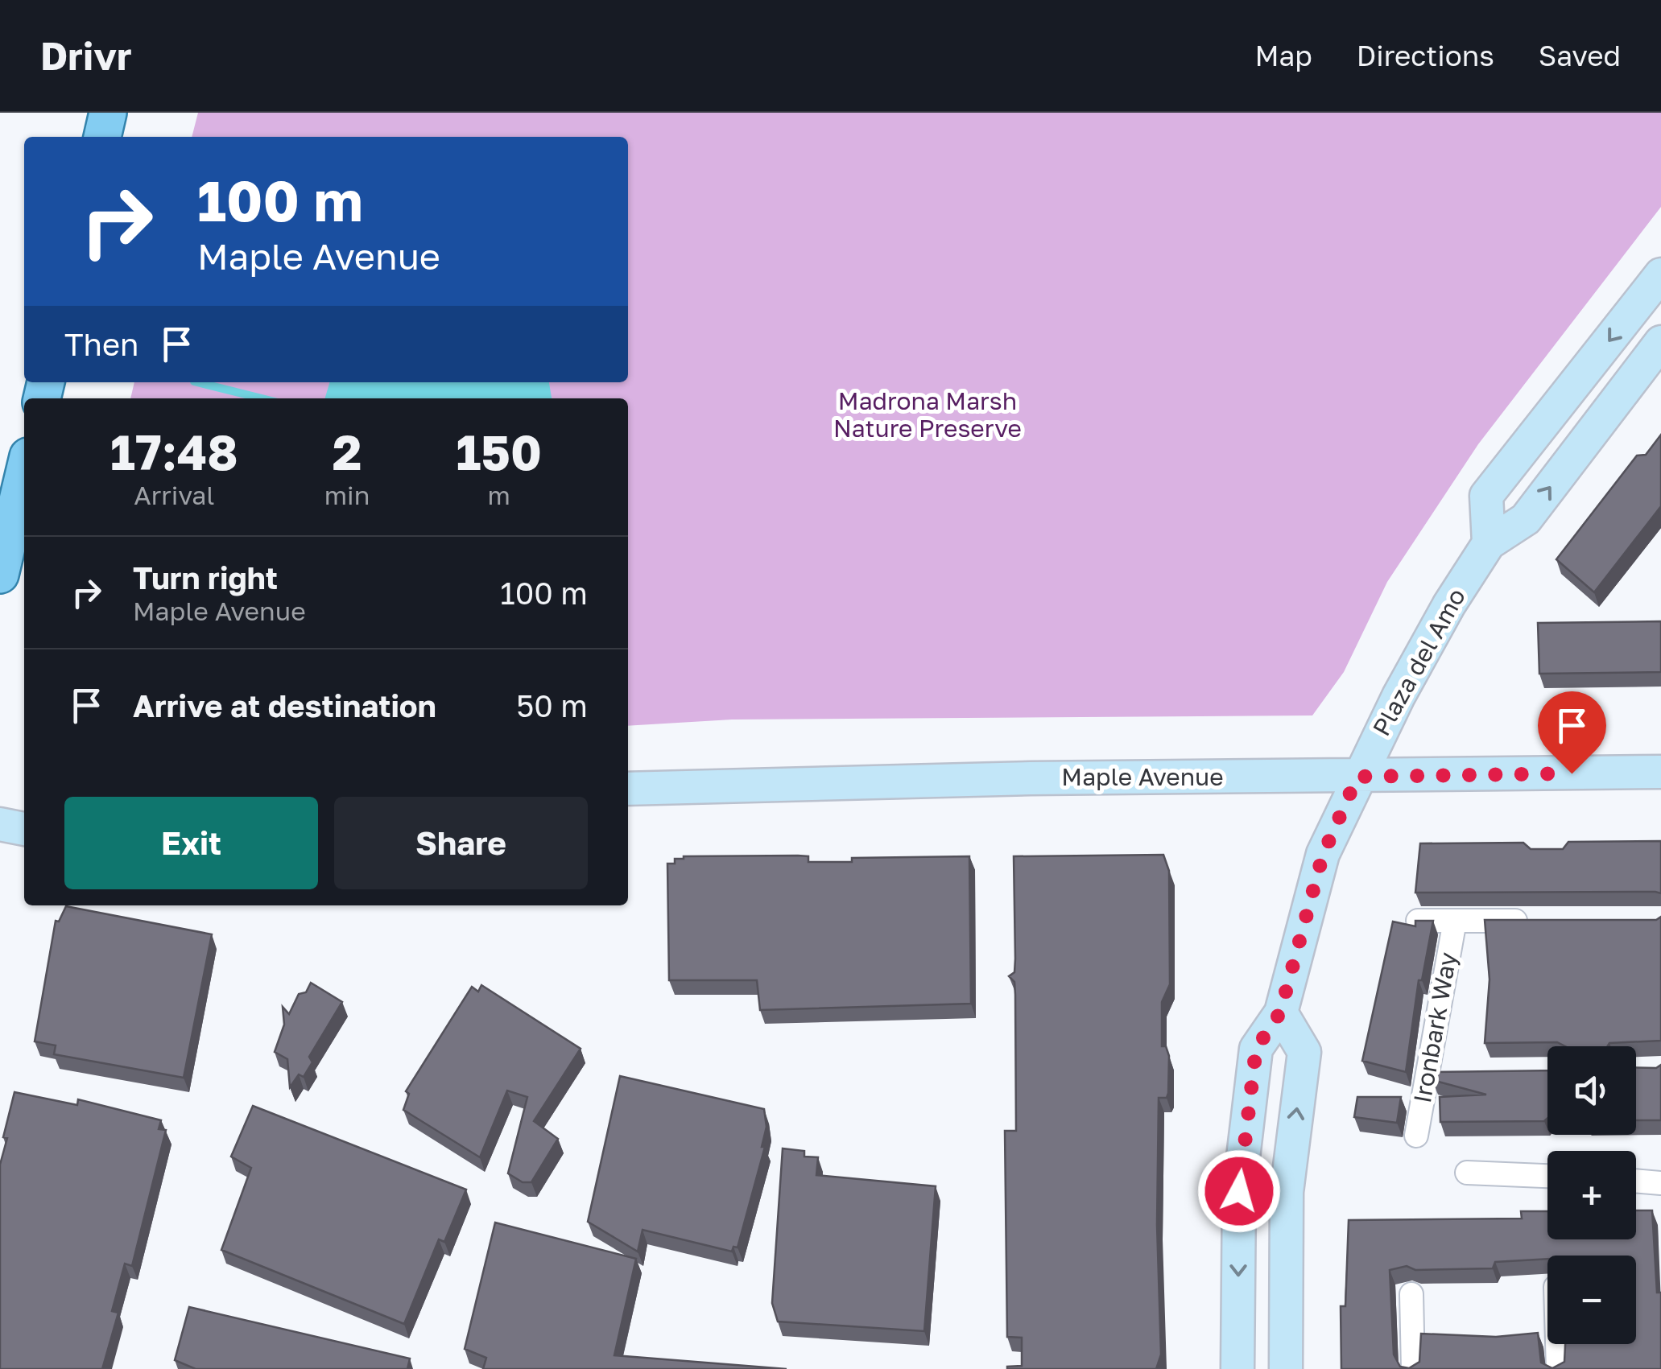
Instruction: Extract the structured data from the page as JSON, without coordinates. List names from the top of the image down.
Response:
{
  "streets": {
    "main road": ["Plaza del Amo", "Maple Avenue"],
    "street": ["Ironbark Way"]
  },
  "crossings": [
    ["Plaza del Amo", "Maple Avenue"]
  ],
  "parks": ["Madrona Marsh Nature Preserve"],
  "page": {
    "header": "Drivr",
    "nav": ["Map", "Directions", "Saved"],
    "turn": ["100 m", "Maple Avenue"],
    "then": "Then",
    "eta": [
      "17:48",
      "Arrival",
      "2",
      "min",
      "150",
      "m"
    ],
    "list": [
      {
        "name": "Turn right",
        "note": "Maple Avenue",
        "value": "100 m"
      },
      {
        "name": "Arrive at destination",
        "value": "50 m"
      }
    ],
    "buttons": ["Exit", "Share"],
    "map_buttons": ["+", "−"]
  }
}
